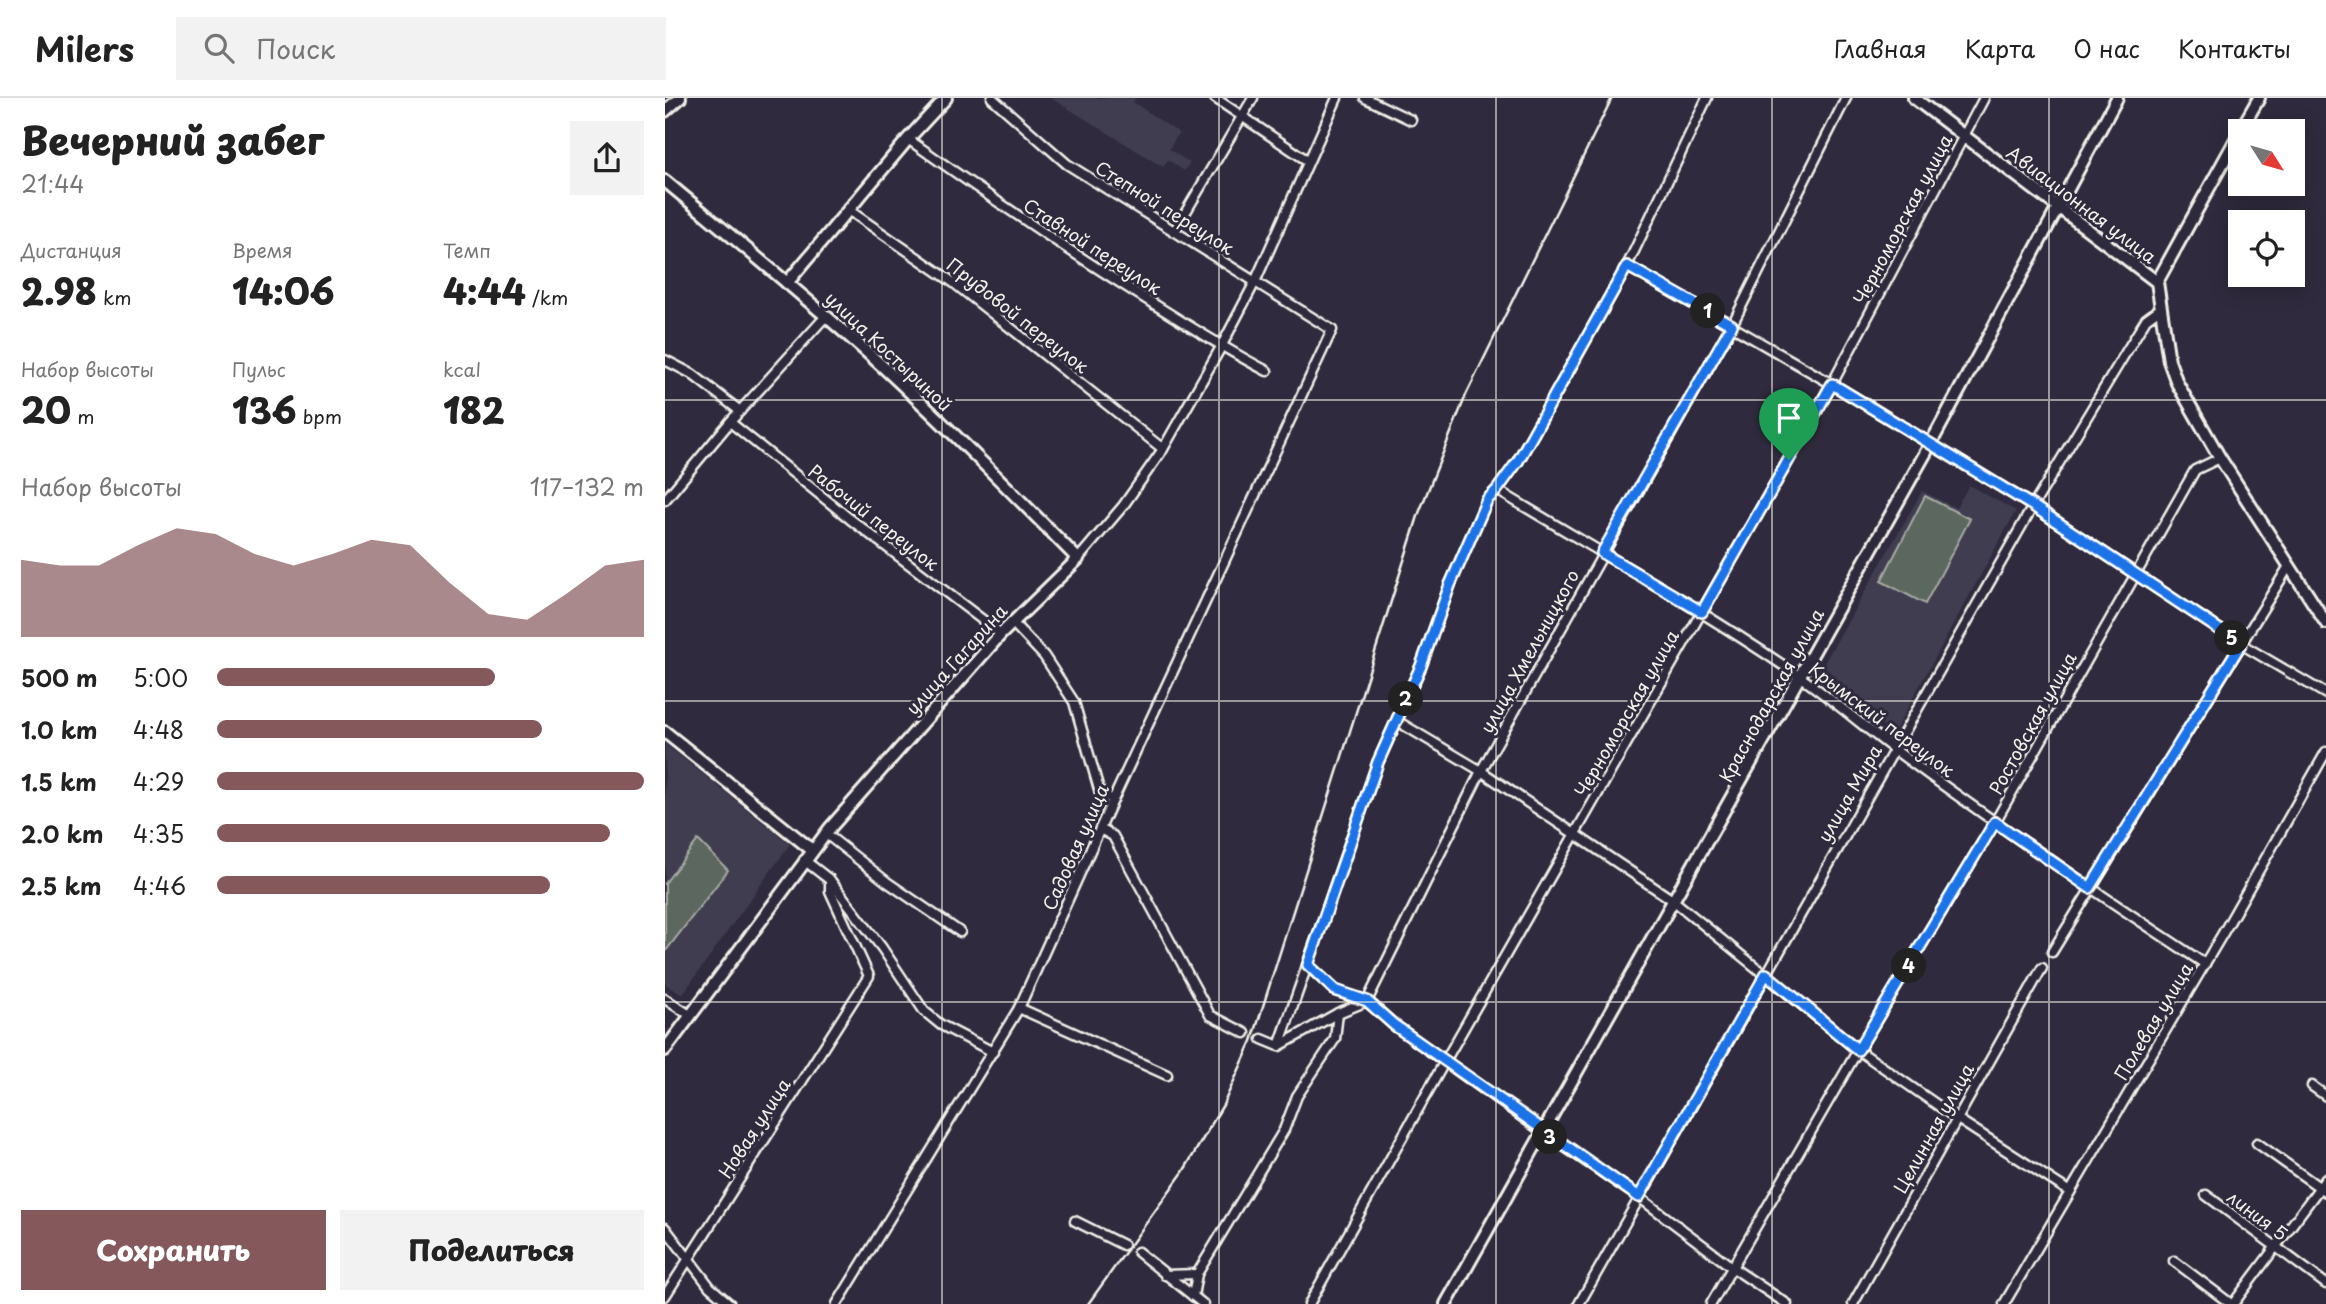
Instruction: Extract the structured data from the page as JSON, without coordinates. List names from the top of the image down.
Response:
{
  "streets": {
    "street": [
      "Авиационная улица",
      "Степной переулок",
      "Черноморская улица",
      "Ставной переулок",
      "Прудовой переулок",
      "улица Костыриной",
      "Рабочий переулок",
      "улица Хмельницкого",
      "улица Гагарина",
      "Краснодарская улица",
      "Крымский переулок",
      "Ростовская улица",
      "улица Мира",
      "Садовая улица",
      "Полевая улица",
      "Новая улица",
      "Целинная улица",
      "линия 5"
    ]
  },
  "crossings": [
    ["Авиационная улица", "Черноморская улица"],
    ["Авиационная улица", "Краснодарская улица"],
    ["Авиационная улица", "Ростовская улица"],
    ["Авиационная улица", "улица Мира"],
    ["Степной переулок", "улица Гагарина"],
    ["Степной переулок", "Садовая улица"],
    ["Черноморская улица", "Крымский переулок"],
    ["Ставной переулок", "улица Гагарина"],
    ["Прудовой переулок", "улица Гагарина"],
    ["улица Костыриной", "улица Гагарина"],
    ["Рабочий переулок", "улица Гагарина"],
    ["улица Хмельницкого", "Крымский переулок"],
    ["Краснодарская улица", "Крымский переулок"],
    ["Крымский переулок", "Ростовская улица"],
    ["Крымский переулок", "улица Мира"],
    ["Крымский переулок", "Полевая улица"]
  ],
  "north": "bottom right",
  "page": {
    "header": "Milers",
    "search": "Поиск",
    "nav": [
      "Главная",
      "Карта",
      "О нас",
      "Контакты"
    ],
    "heading": ["Вечерний забег", "21:44"],
    "stats": [
      ["Дистанция", "2.98 km"],
      ["Время", "14:06"],
      ["Темп", "4:44 /km"],
      ["Набор высоты", "20 m"],
      ["Пульс", "136 bpm"],
      ["kcal", "182"]
    ],
    "pins": [
      "1",
      "5",
      "2",
      "4",
      "3"
    ],
    "chart": ["Набор высоты", "117–132 m"],
    "list": [
      {
        "name": "500 m",
        "note": "5:00"
      },
      {
        "name": "1.0 km",
        "note": "4:48"
      },
      {
        "name": "1.5 km",
        "note": "4:29"
      },
      {
        "name": "2.0 km",
        "note": "4:35"
      },
      {
        "name": "2.5 km",
        "note": "4:46"
      }
    ],
    "buttons": ["Сохранить", "Поделиться"]
  }
}
